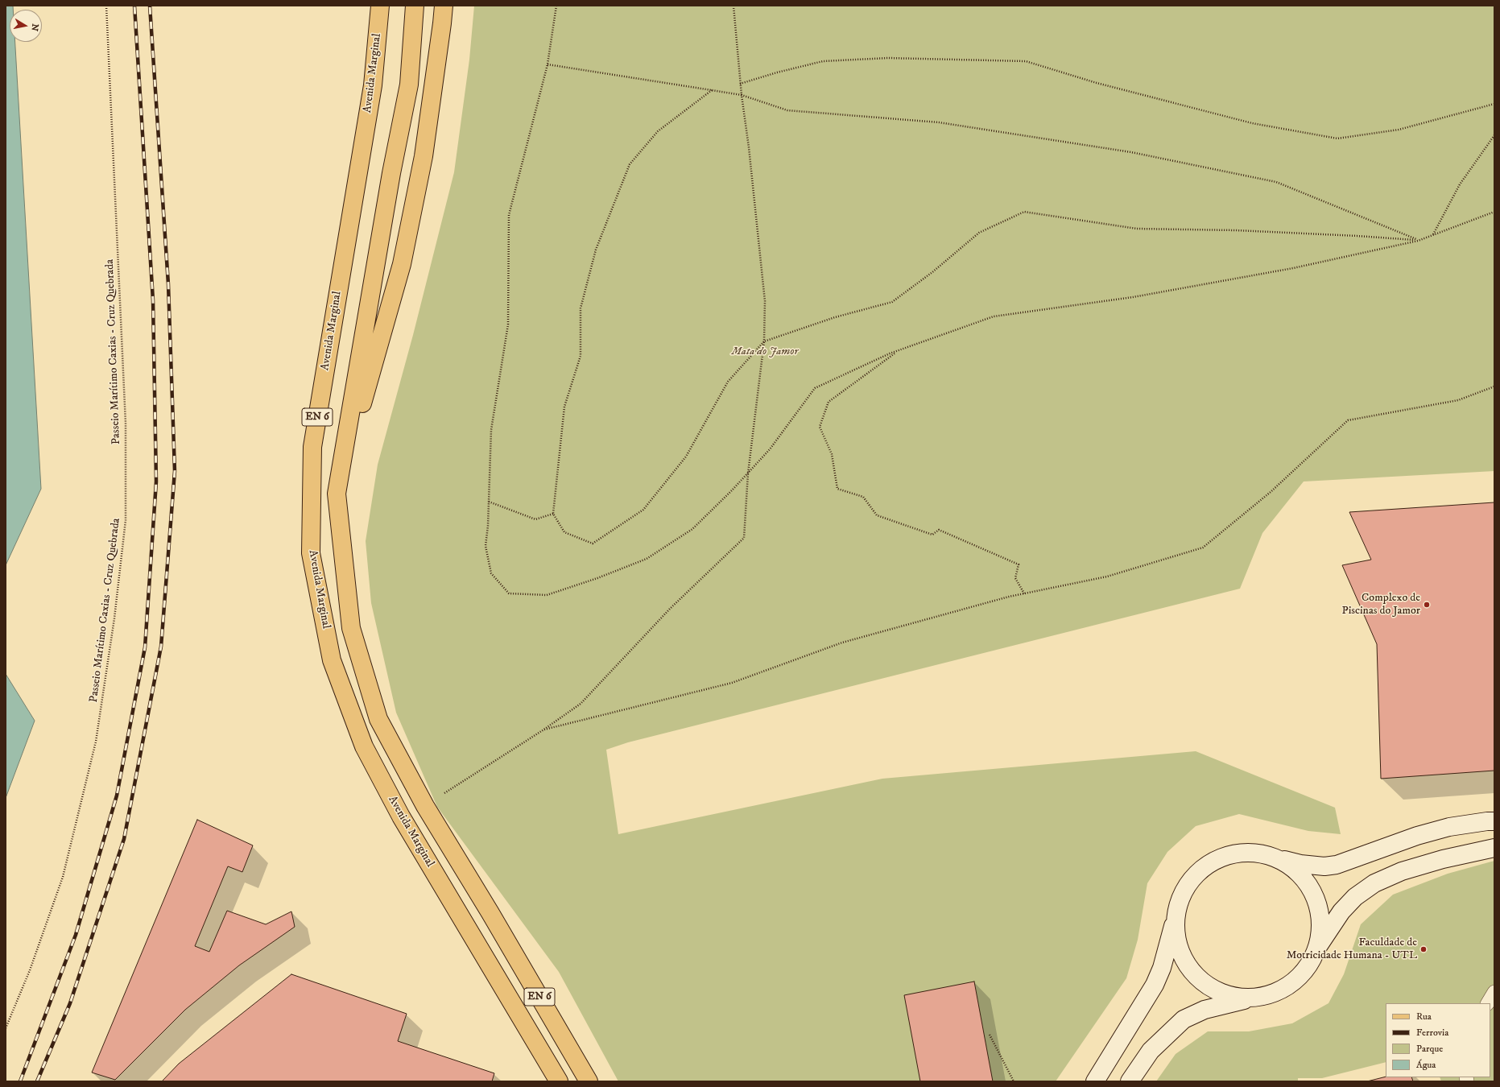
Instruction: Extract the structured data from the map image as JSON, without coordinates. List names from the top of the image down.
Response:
{
  "streets": {
    "main road": ["Avenida Marginal", "EN 6"],
    "path": ["Passeio Marítimo Caxias - Cruz Quebrada"]
  },
  "parks": ["Mata do Jamor"],
  "places": ["Complexo de Piscinas do Jamor", "Faculdade de Motricidade Humana - UTL"],
  "legend": [
    "Rua",
    "Ferrovia",
    "Parque",
    "Água"
  ],
  "north": "right"
}
